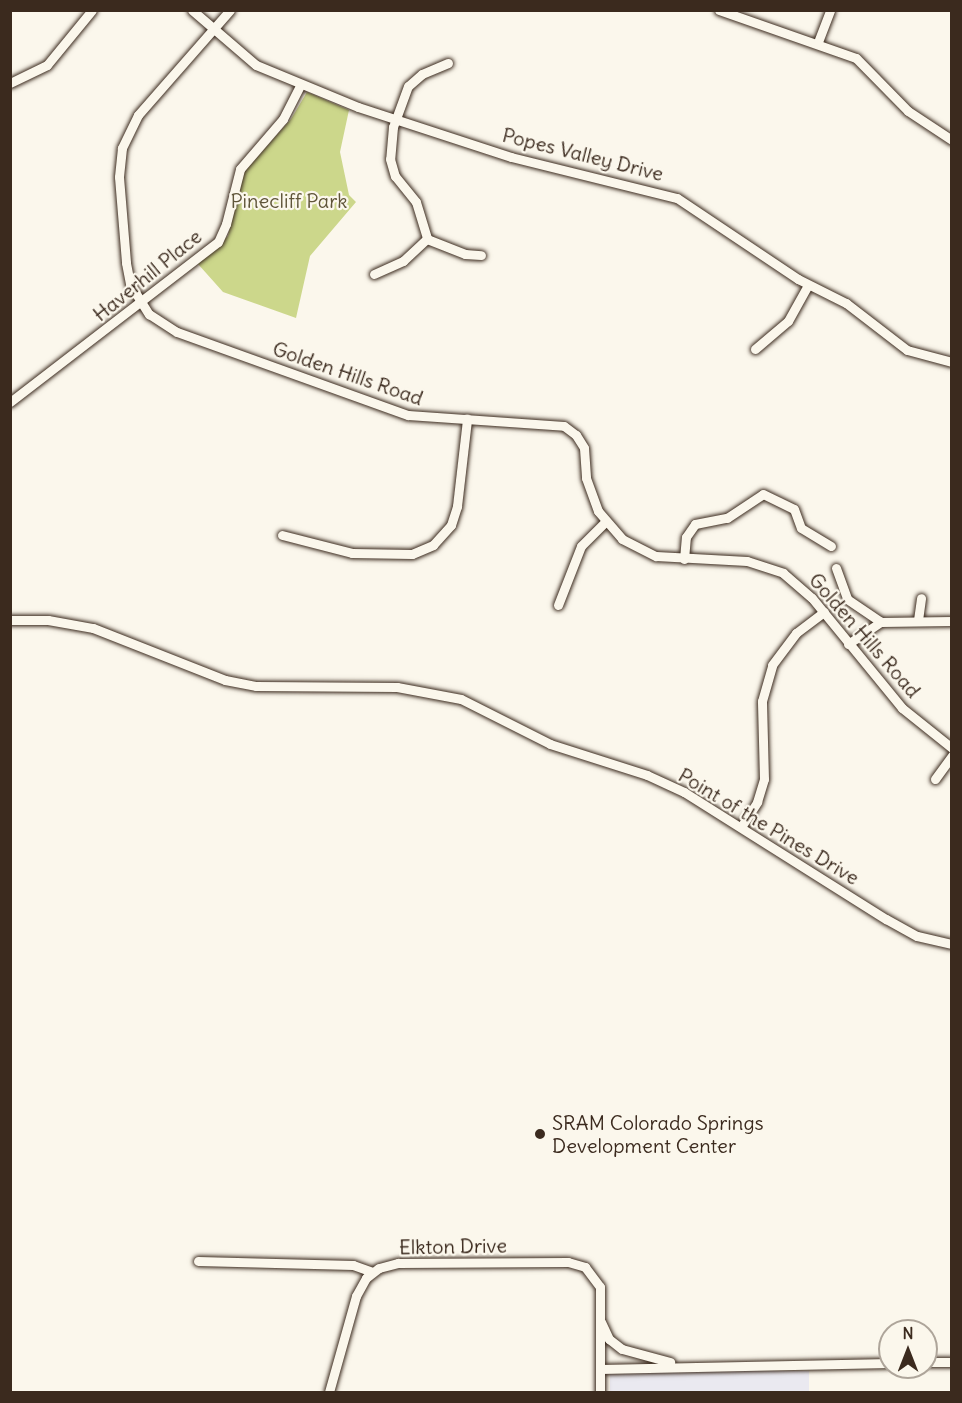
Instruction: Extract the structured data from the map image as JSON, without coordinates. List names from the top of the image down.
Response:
{
  "streets": {
    "street": [
      "Popes Valley Drive",
      "Haverhill Place",
      "Golden Hills Road",
      "Point of the Pines Drive",
      "Elkton Drive"
    ]
  },
  "crossings": [
    ["Popes Valley Drive", "Haverhill Place"],
    ["Popes Valley Drive", "Golden Hills Road"],
    ["Haverhill Place", "Golden Hills Road"]
  ],
  "parks": ["Pinecliff Park"],
  "places": ["SRAM Colorado Springs Development Center"],
  "north": "top"
}
